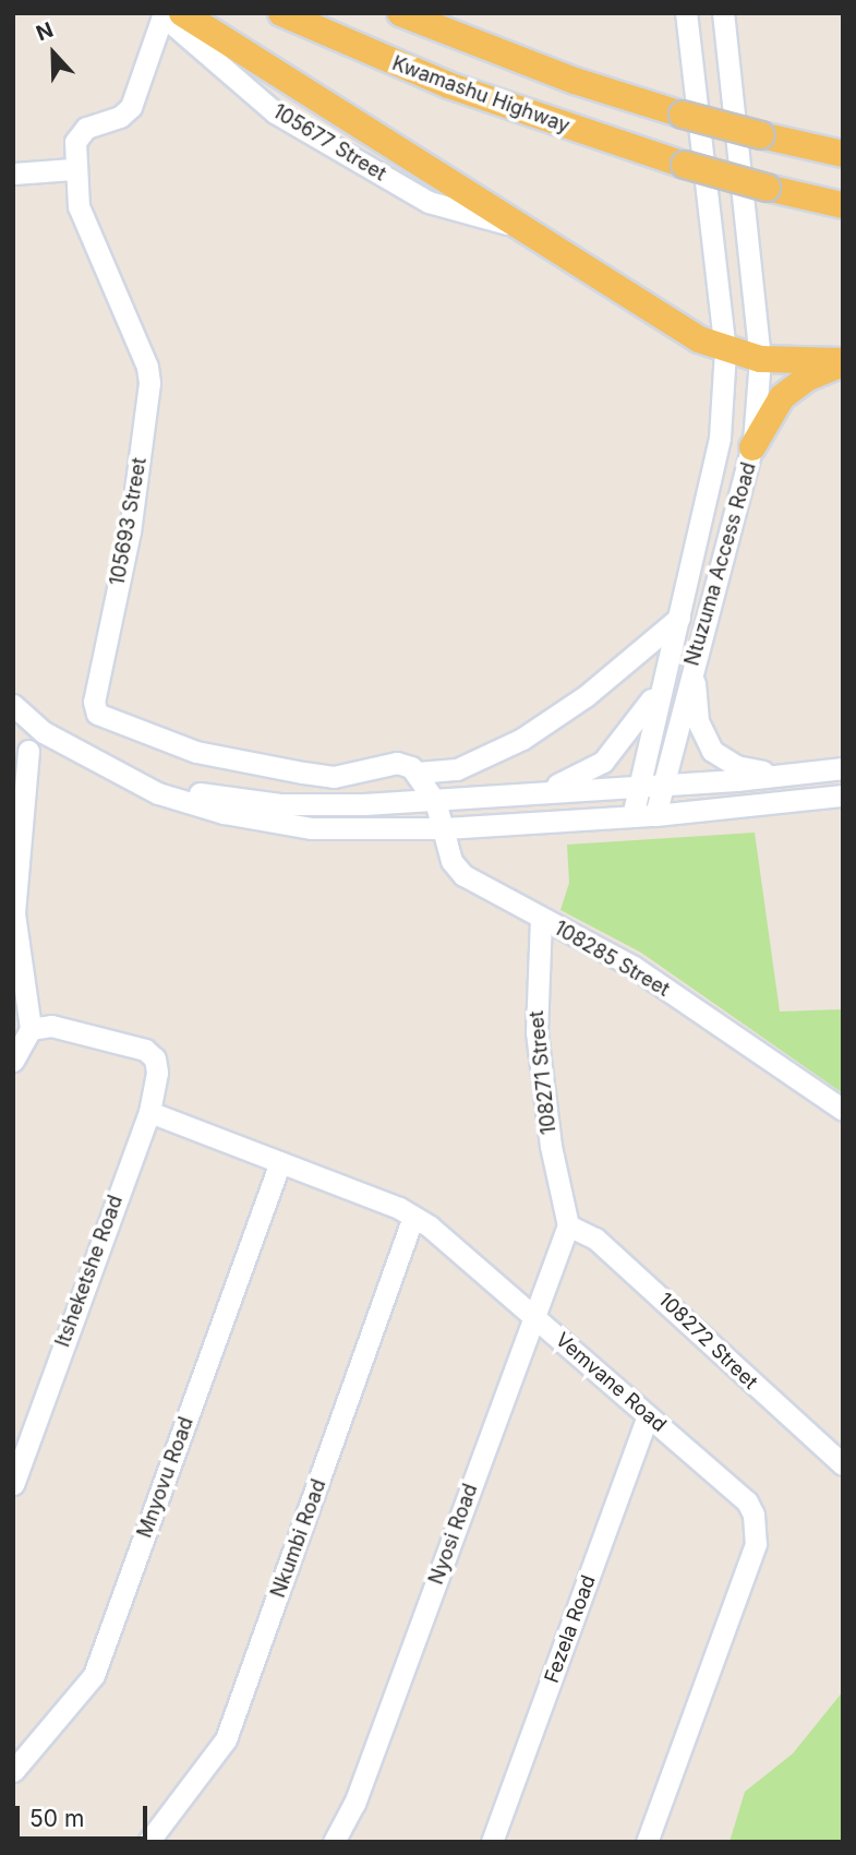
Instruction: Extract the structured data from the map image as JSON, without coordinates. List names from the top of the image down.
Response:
{
  "streets": {
    "main road": ["Kwamashu Highway"],
    "street": [
      "105693 Street",
      "Ntuzuma Access Road",
      "108285 Street",
      "108271 Street",
      "Itsheketshe Road",
      "108272 Street",
      "Vemvane Road",
      "Mnyovu Road",
      "Nyosi Road",
      "Nkumbi Road",
      "Fezela Road"
    ]
  },
  "crossings": [
    ["108285 Street", "108271 Street"],
    ["108271 Street", "108272 Street"],
    ["108271 Street", "Nyosi Road"],
    ["Itsheketshe Road", "Vemvane Road"],
    ["108272 Street", "Nyosi Road"],
    ["Vemvane Road", "Mnyovu Road"],
    ["Vemvane Road", "Nyosi Road"],
    ["Vemvane Road", "Nkumbi Road"],
    ["Vemvane Road", "Fezela Road"]
  ],
  "scale_bar": "50 m",
  "north": "top"
}
